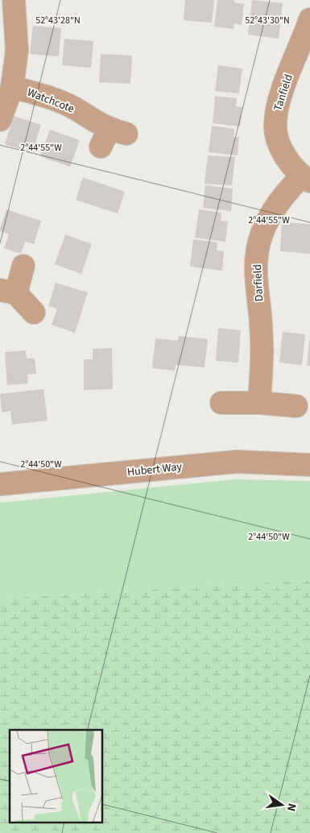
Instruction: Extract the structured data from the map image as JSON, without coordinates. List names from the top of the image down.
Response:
{
  "streets": {
    "street": [
      "Tanfield",
      "Watchcote",
      "Darfield",
      "Hubert Way"
    ]
  },
  "crossings": [
    ["Tanfield", "Darfield"]
  ],
  "north": "right",
  "coordinates": [
    "52°43'28\"N",
    "52°43'30\"N",
    "2°44'55\"W",
    "2°44'50\"W"
  ]
}
